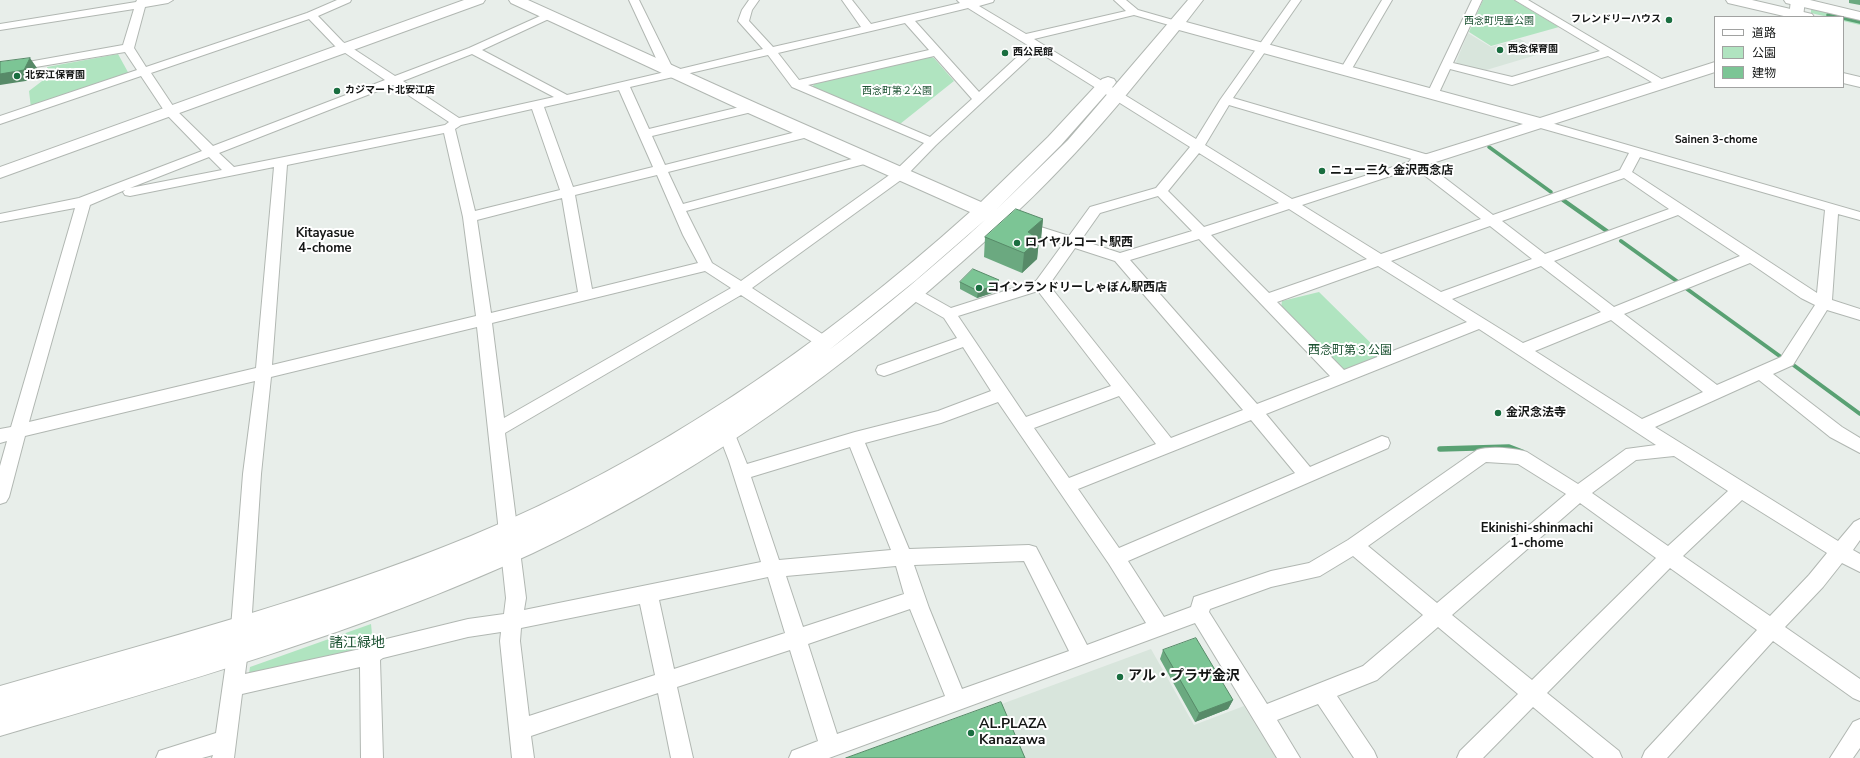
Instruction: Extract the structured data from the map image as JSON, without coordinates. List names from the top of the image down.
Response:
{
  "districts": ["Sainen 3-chome", "Kitayasue 4-chome", "Ekinishi-shinmachi 1-chome"],
  "parks": [
    "西念町児童公園",
    "西念町第２公園",
    "西念町第３公園",
    "諸江緑地"
  ],
  "places": [
    "フレンドリーハウス",
    "西念保育園",
    "西公民館",
    "北安江保育園",
    "カジマート北安江店",
    "ニュー三久 金沢西念店",
    "ロイヤルコート駅西",
    "コインランドリーしゃぼん駅西店",
    "金沢念法寺",
    "アル・プラザ金沢",
    "AL.PLAZA Kanazawa"
  ],
  "legend": ["道路", "公園", "建物"]
}
